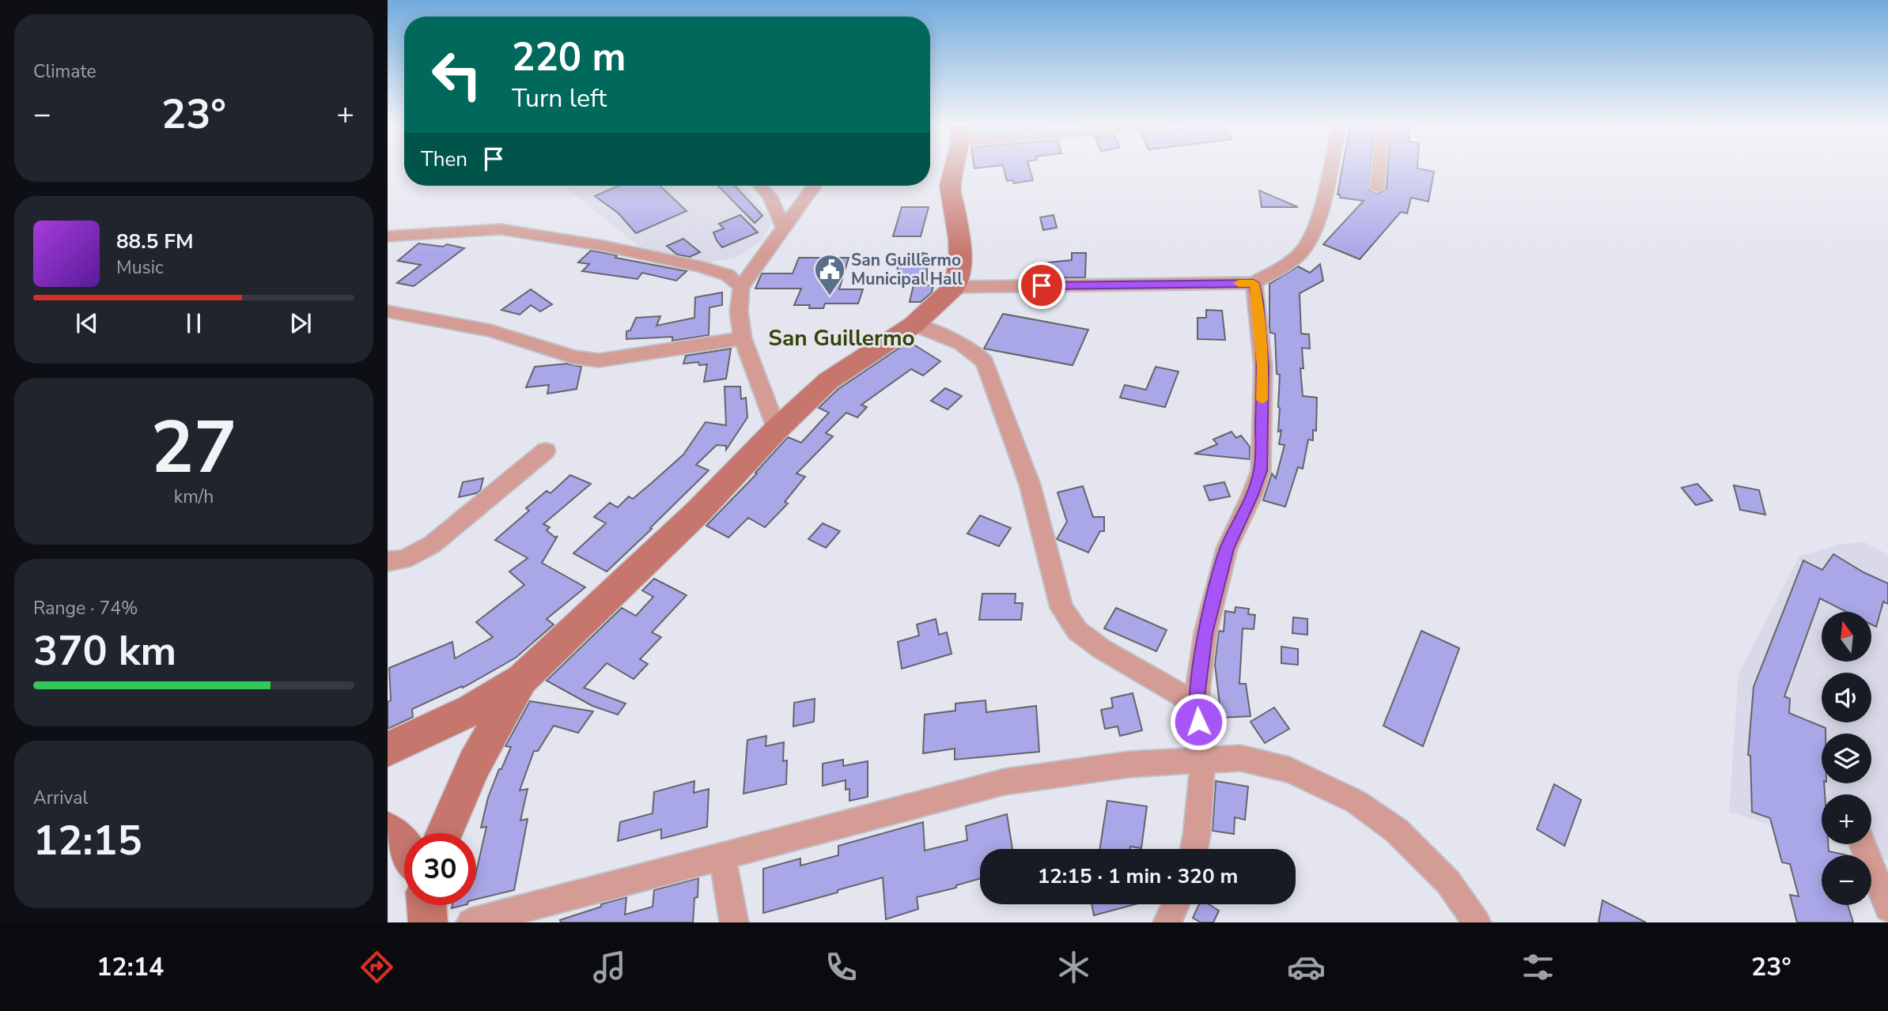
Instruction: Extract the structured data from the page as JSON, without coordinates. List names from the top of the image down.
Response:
{
  "districts": ["San Guillermo"],
  "places": {
    "public building": ["San Guillermo Municipal Hall"]
  },
  "north": "top",
  "page": {
    "tile": [
      "Climate",
      ["27", "km/h"],
      ["Range · 74%", "370 km"],
      ["Arrival", "12:15"]
    ],
    "turn": ["220 m", "Turn left"],
    "heat": ["−", "23°", "+"],
    "then": "Then",
    "song": ["88.5 FM", "Music"],
    "map_buttons": ["+", "−"],
    "limit": "30",
    "trip": "12:15 · 1 min · 320 m",
    "tabs": ["12:14", "23°"]
  }
}
